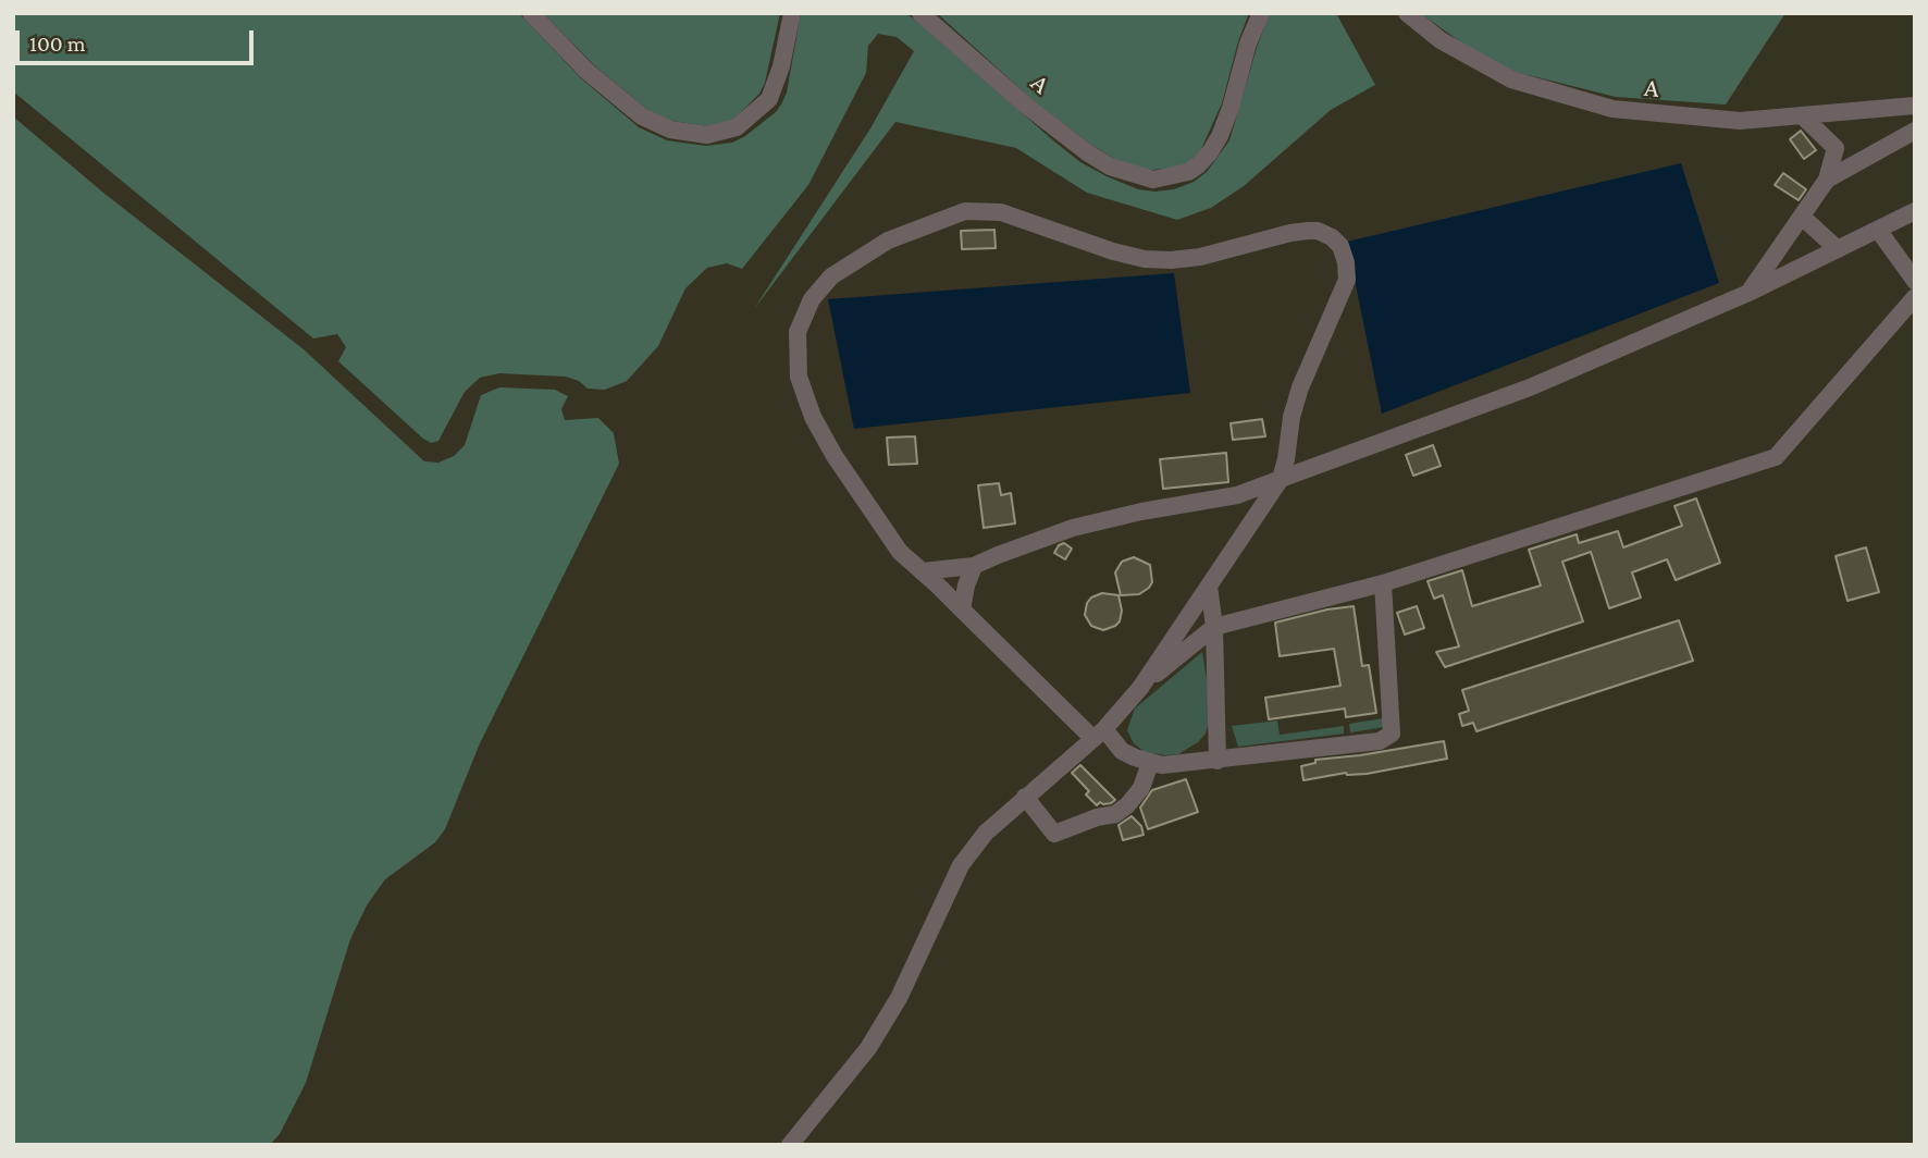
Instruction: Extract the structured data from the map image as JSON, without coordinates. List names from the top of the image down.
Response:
{
  "streets": {
    "street": ["A"]
  },
  "scale_bar": "100 m"
}
